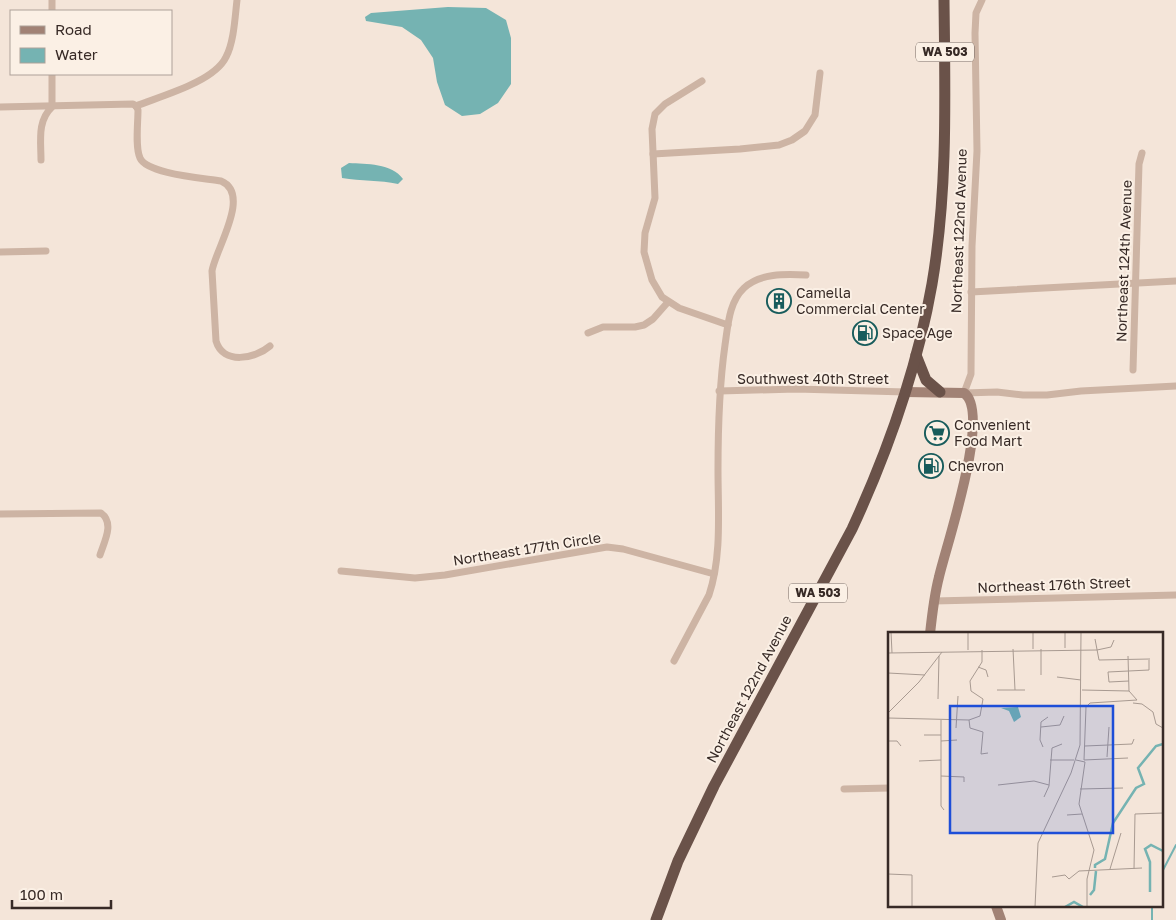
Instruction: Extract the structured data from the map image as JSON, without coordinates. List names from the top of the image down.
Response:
{
  "streets": {
    "highway": ["WA 503", "Northeast 122nd Avenue"],
    "street": [
      "Northeast 124th Avenue",
      "Southwest 40th Street",
      "Northeast 177th Circle",
      "Northeast 176th Street"
    ]
  },
  "crossings": [
    ["Northeast 122nd Avenue", "Southwest 40th Street"]
  ],
  "places": {
    "building": ["Camella Commercial Center"],
    "fuel station": ["Space Age", "Chevron"],
    "supermarket": ["Convenient Food Mart"]
  },
  "legend": ["Road", "Water"],
  "scale_bar": "100 m"
}
